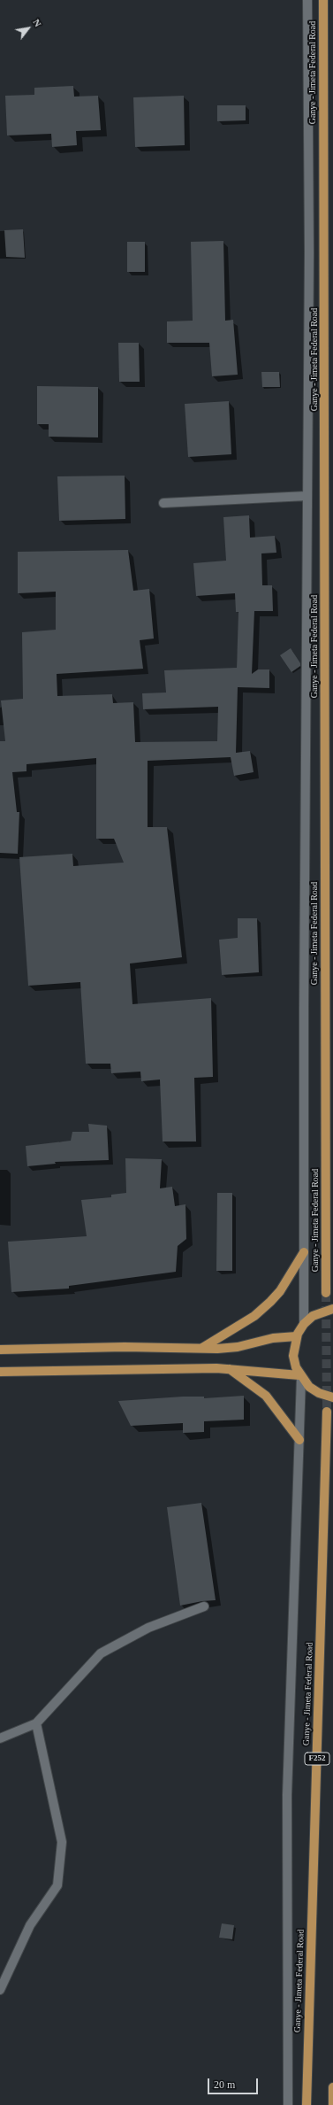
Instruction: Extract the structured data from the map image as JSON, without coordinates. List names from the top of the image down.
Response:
{
  "streets": {
    "main road": ["Ganye - Jimeta Federal Road", "F252"]
  },
  "scale_bar": "20 m",
  "north": "top right"
}
